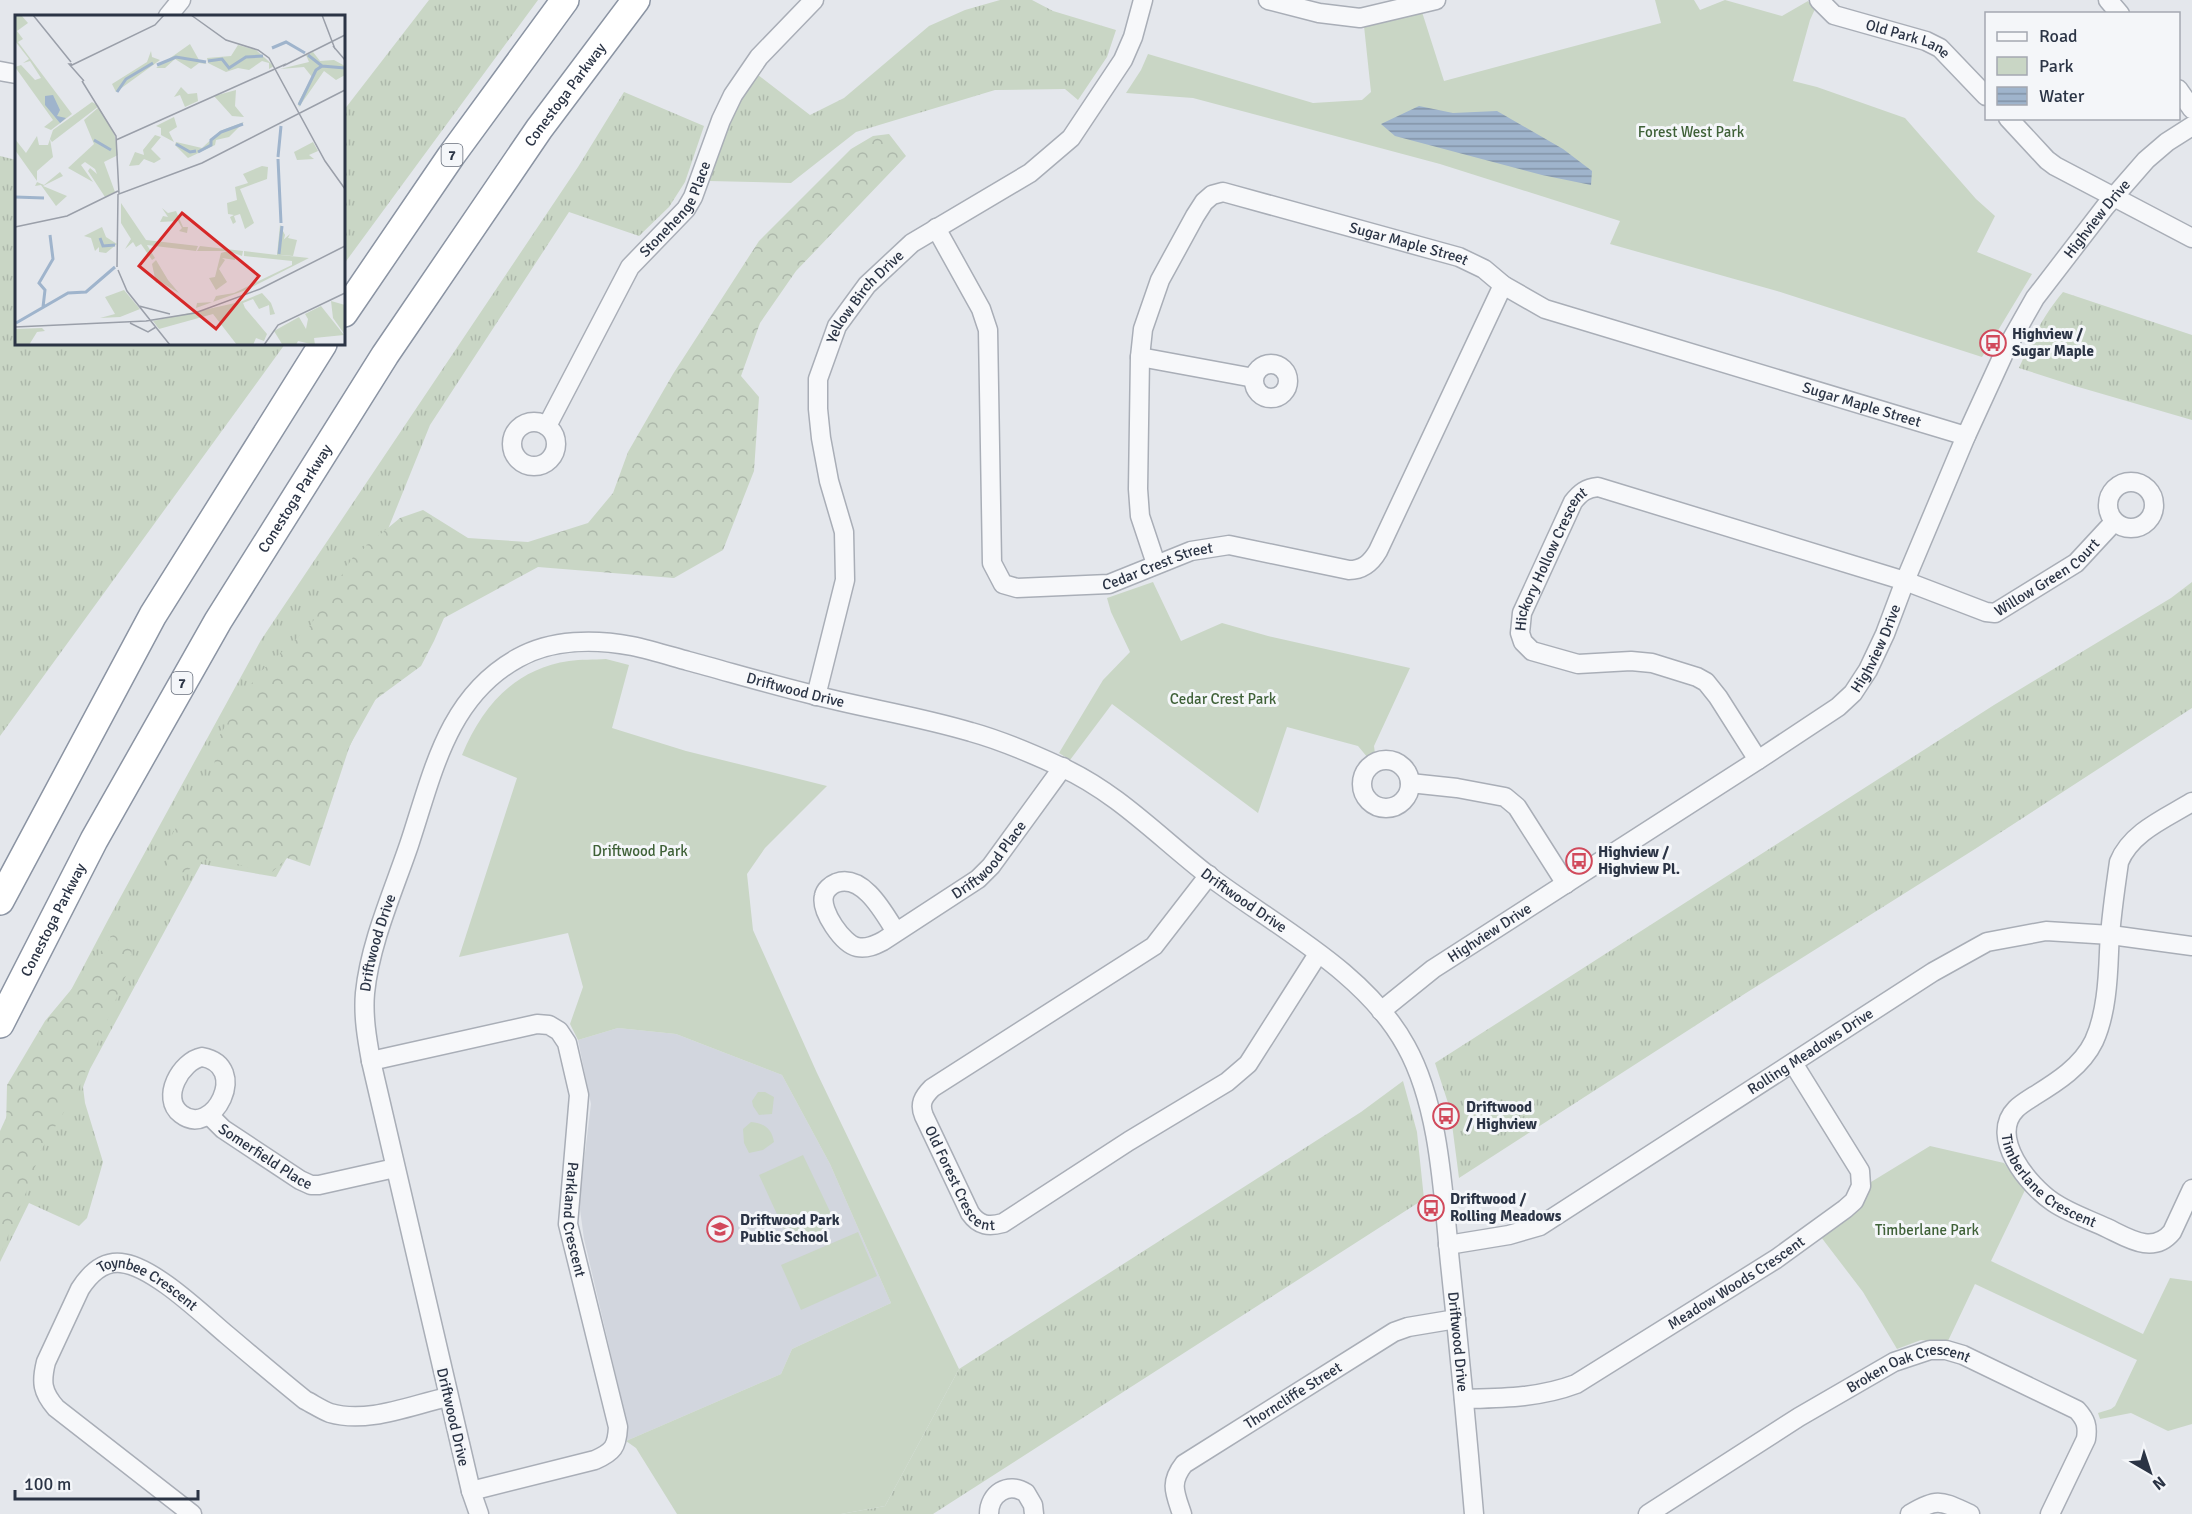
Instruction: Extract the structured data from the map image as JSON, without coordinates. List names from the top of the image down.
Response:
{
  "streets": {
    "highway": ["Conestoga Parkway", "7"],
    "street": [
      "Old Park Lane",
      "Stonehenge Place",
      "Highview Drive",
      "Sugar Maple Street",
      "Yellow Birch Drive",
      "Hickory Hollow Crescent",
      "Cedar Crest Street",
      "Willow Green Court",
      "Driftwood Drive",
      "Driftwood Place",
      "Rolling Meadows Drive",
      "Somerfield Place",
      "Old Forest Crescent",
      "Timberlane Crescent",
      "Parkland Crescent",
      "Meadow Woods Crescent",
      "Toynbee Crescent",
      "Broken Oak Crescent",
      "Thorncliffe Street"
    ]
  },
  "crossings": [
    ["Highview Drive", "Sugar Maple Street"],
    ["Highview Drive", "Hickory Hollow Crescent"],
    ["Highview Drive", "Willow Green Court"],
    ["Highview Drive", "Driftwood Drive"],
    ["Sugar Maple Street", "Cedar Crest Street"],
    ["Yellow Birch Drive", "Cedar Crest Street"],
    ["Yellow Birch Drive", "Driftwood Drive"],
    ["Hickory Hollow Crescent", "Willow Green Court"],
    ["Driftwood Drive", "Driftwood Place"],
    ["Driftwood Drive", "Rolling Meadows Drive"],
    ["Driftwood Drive", "Somerfield Place"],
    ["Driftwood Drive", "Old Forest Crescent"],
    ["Driftwood Drive", "Parkland Crescent"],
    ["Driftwood Drive", "Meadow Woods Crescent"],
    ["Driftwood Drive", "Toynbee Crescent"],
    ["Driftwood Drive", "Thorncliffe Street"],
    ["Rolling Meadows Drive", "Timberlane Crescent"],
    ["Rolling Meadows Drive", "Meadow Woods Crescent"]
  ],
  "parks": [
    "Forest West Park",
    "Cedar Crest Park",
    "Driftwood Park",
    "Timberlane Park"
  ],
  "places": {
    "bus stop": [
      "Highview / Sugar Maple",
      "Highview / Highview Pl.",
      "Driftwood / Highview",
      "Driftwood / Rolling Meadows"
    ],
    "school or university": ["Driftwood Park Public School"]
  },
  "legend": ["Road", "Park", "Water"],
  "scale_bar": "100 m",
  "north": "bottom right"
}
